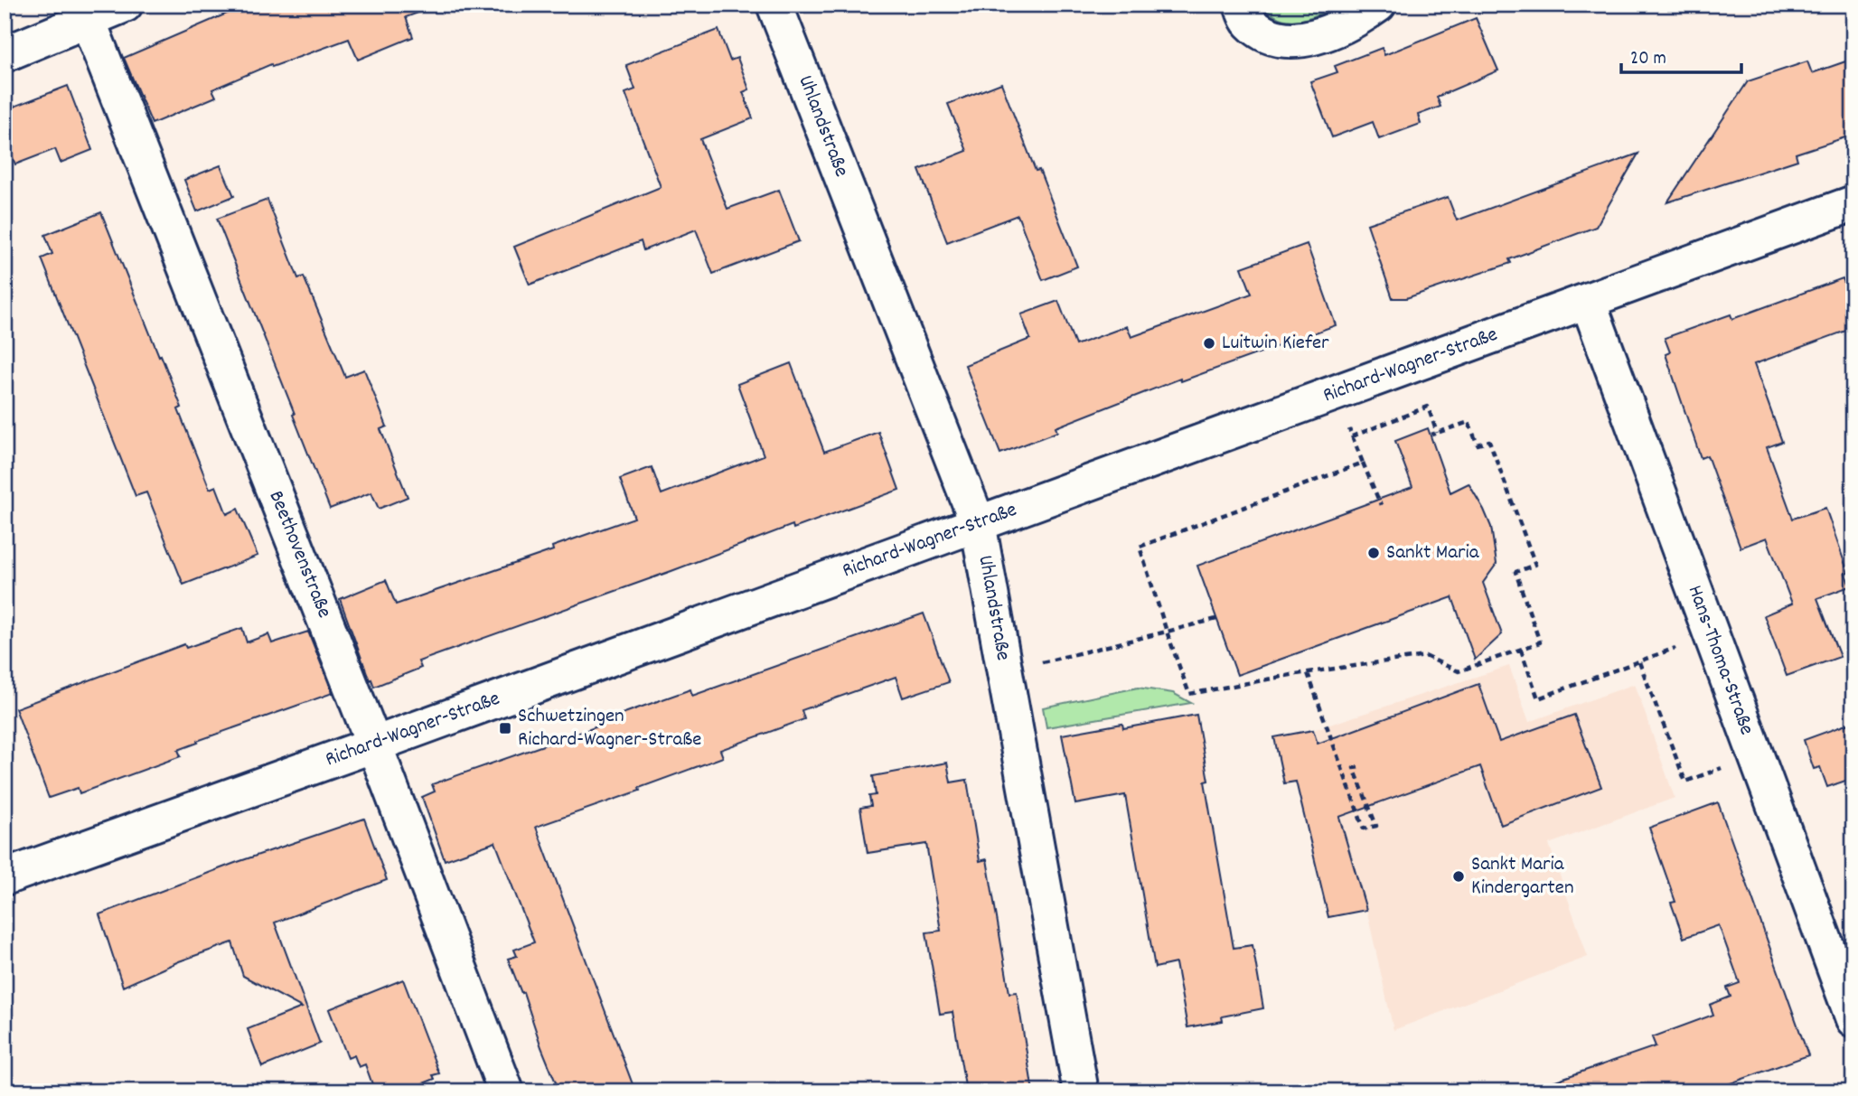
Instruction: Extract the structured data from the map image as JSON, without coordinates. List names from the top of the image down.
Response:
{
  "streets": {
    "street": [
      "Uhlandstraße",
      "Richard-Wagner-Straße",
      "Beethovenstraße",
      "Hans-Thoma-Straße"
    ]
  },
  "crossings": [
    ["Uhlandstraße", "Richard-Wagner-Straße"],
    ["Richard-Wagner-Straße", "Beethovenstraße"],
    ["Richard-Wagner-Straße", "Hans-Thoma-Straße"]
  ],
  "places": {
    "other": ["Luitwin Kiefer", "Sankt Maria", "Sankt Maria Kindergarten"],
    "transit": ["Schwetzingen Richard-Wagner-Straße"]
  },
  "scale_bar": "20 m"
}
